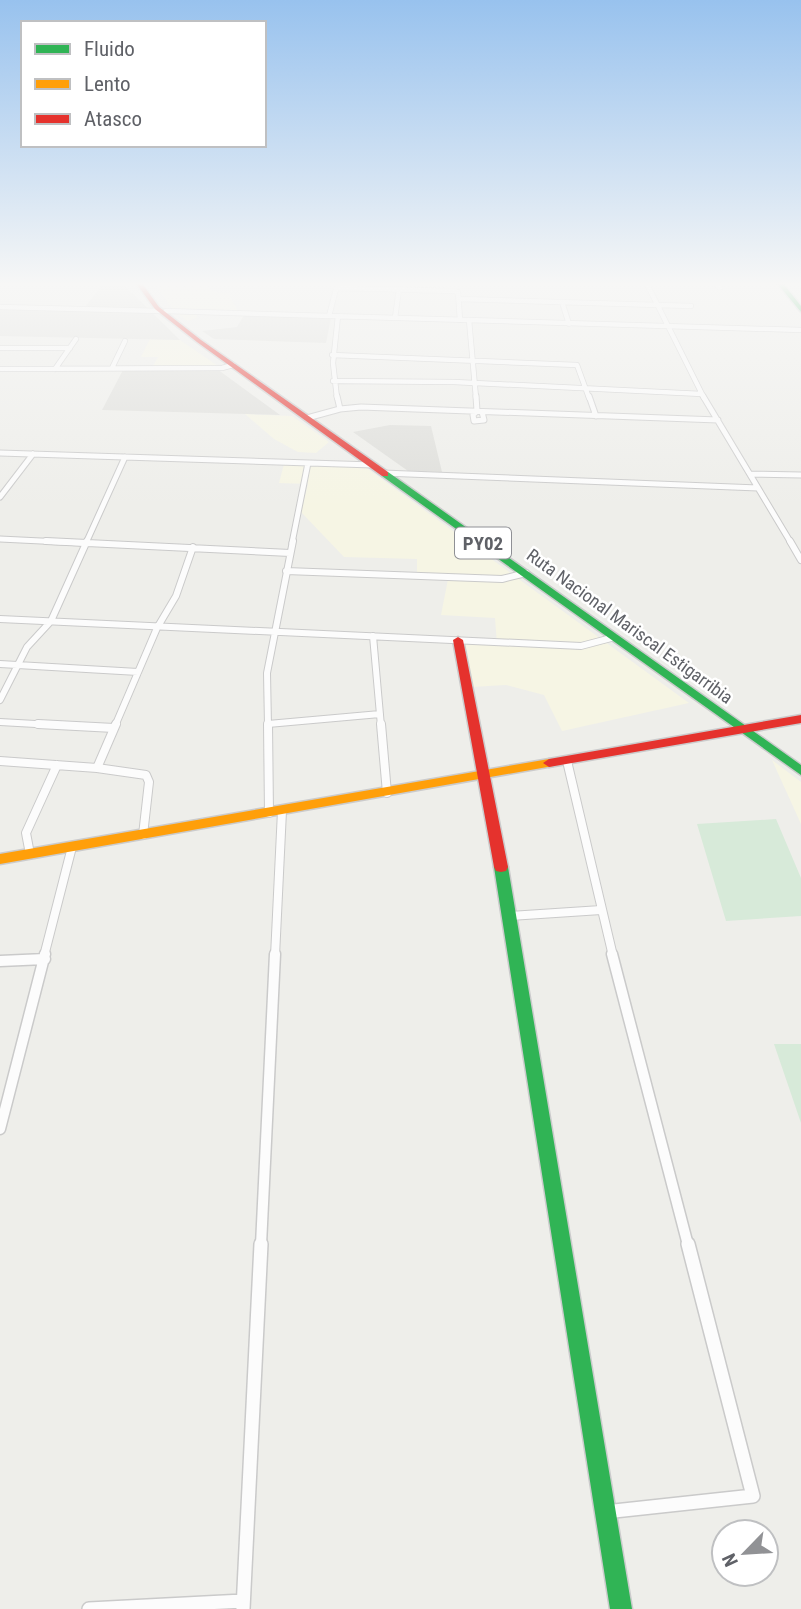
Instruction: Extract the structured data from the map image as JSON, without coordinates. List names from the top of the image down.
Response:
{
  "streets": {
    "main road": ["PY02", "Ruta Nacional Mariscal Estigarribia"]
  },
  "legend": ["Fluido", "Lento", "Atasco"],
  "north": "bottom left"
}
